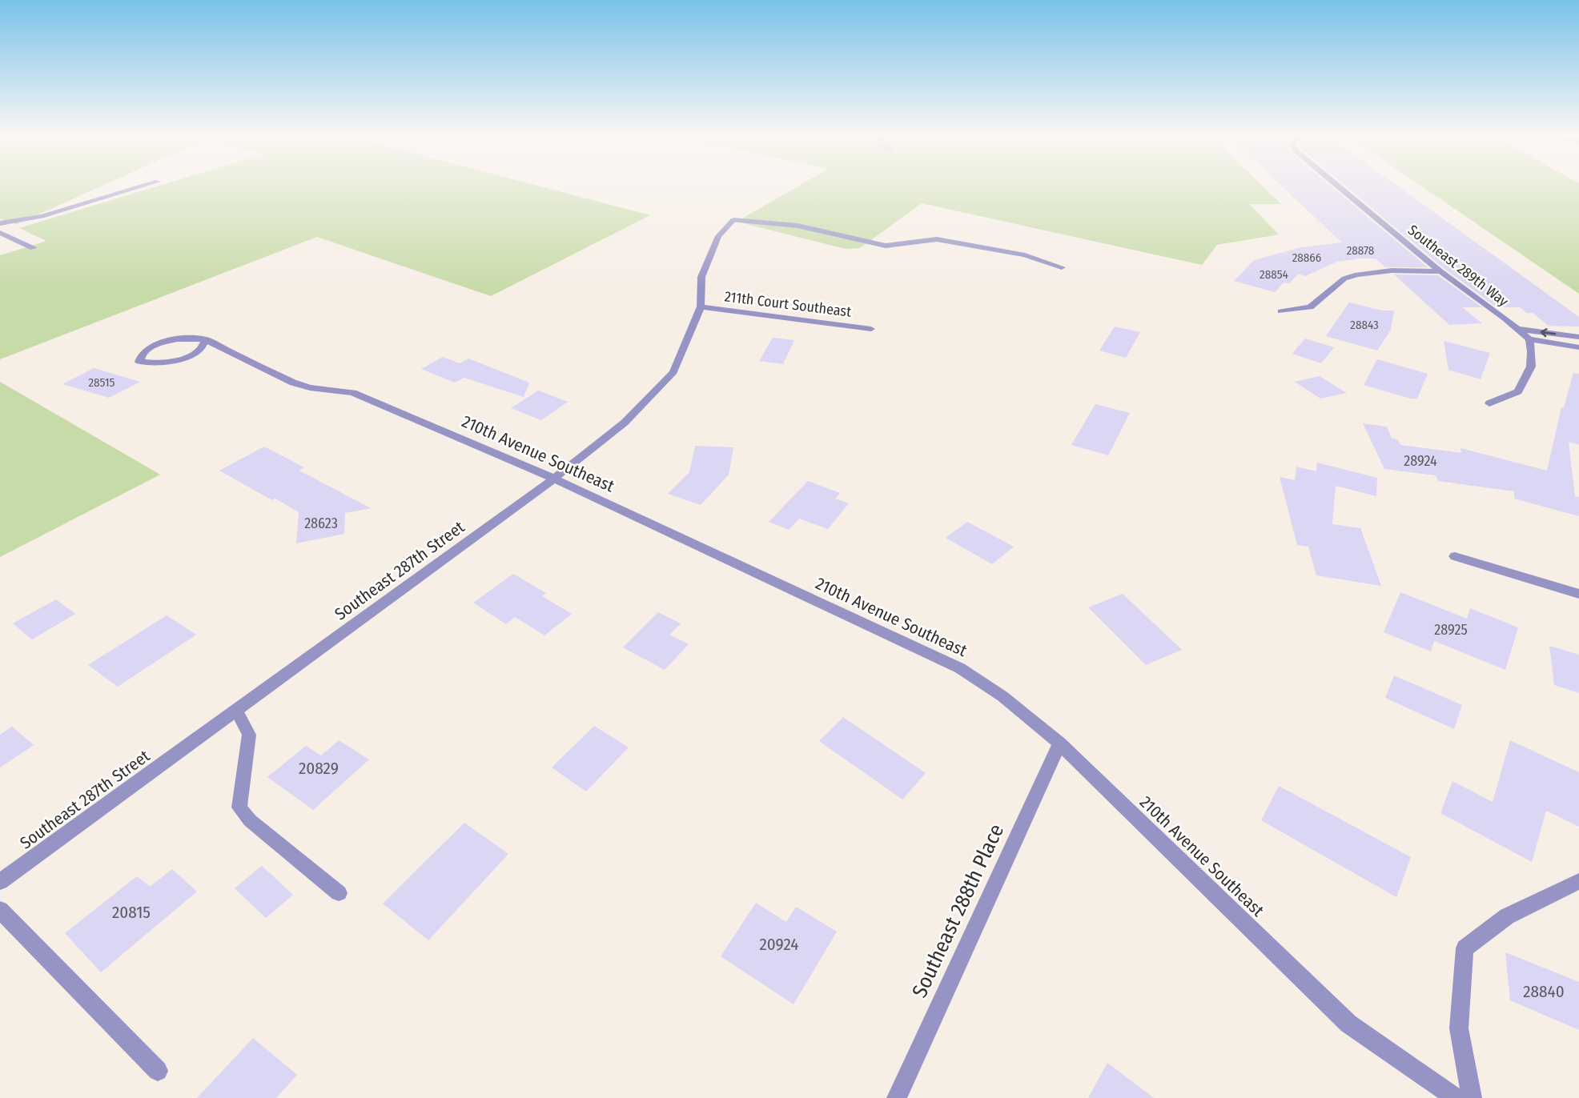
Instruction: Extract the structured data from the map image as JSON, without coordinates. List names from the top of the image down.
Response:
{
  "streets": {
    "street": [
      "Southeast 289th Way",
      "211th Court Southeast",
      "210th Avenue Southeast",
      "Southeast 287th Street",
      "Southeast 288th Place"
    ]
  },
  "crossings": [
    ["211th Court Southeast", "Southeast 287th Street"],
    ["210th Avenue Southeast", "Southeast 287th Street"],
    ["210th Avenue Southeast", "Southeast 288th Place"]
  ],
  "house_numbers": [
    "28878",
    "28866",
    "28854",
    "28843",
    "28515",
    "28924",
    "28623",
    "28925",
    "20829",
    "20815",
    "20924",
    "28840"
  ]
}
